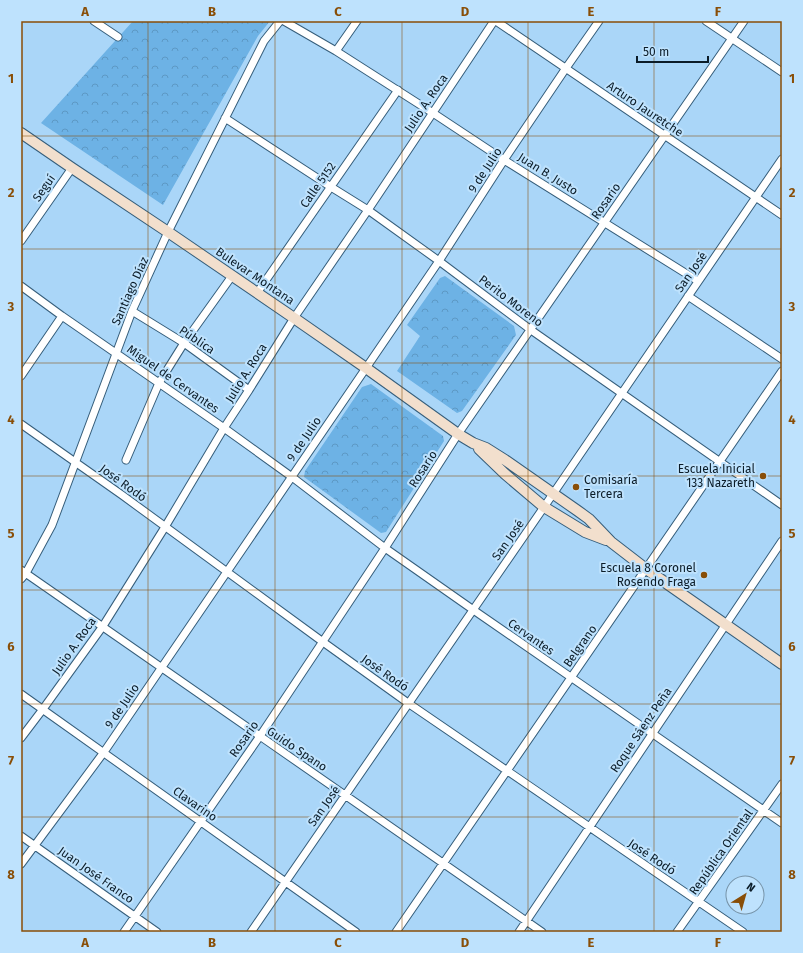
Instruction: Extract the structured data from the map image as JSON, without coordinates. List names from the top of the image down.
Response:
{
  "streets": {
    "main road": ["Bulevar Montana"],
    "street": [
      "Julio A. Roca",
      "Arturo Jauretche",
      "9 de Julio",
      "Juan B. Justo",
      "Calle 5152",
      "Seguí",
      "Rosario",
      "San José",
      "Santiago Díaz",
      "Perito Moreno",
      "Pública",
      "Miguel de Cervantes",
      "José Rodó",
      "Cervantes",
      "Belgrano",
      "Roque Sáenz Peña",
      "Guido Spano",
      "Clavarino",
      "República Oriental",
      "Juan José Franco"
    ]
  },
  "crossings": [
    ["Julio A. Roca", "Arturo Jauretche"],
    ["Julio A. Roca", "Juan B. Justo"],
    ["Julio A. Roca", "Bulevar Montana"],
    ["Julio A. Roca", "Perito Moreno"],
    ["Julio A. Roca", "Pública"],
    ["Julio A. Roca", "Miguel de Cervantes"],
    ["Julio A. Roca", "José Rodó"],
    ["Julio A. Roca", "Guido Spano"],
    ["Julio A. Roca", "Clavarino"],
    ["Arturo Jauretche", "9 de Julio"],
    ["Arturo Jauretche", "Rosario"],
    ["Arturo Jauretche", "San José"],
    ["9 de Julio", "Juan B. Justo"],
    ["9 de Julio", "Bulevar Montana"],
    ["9 de Julio", "Perito Moreno"],
    ["9 de Julio", "Miguel de Cervantes"],
    ["9 de Julio", "José Rodó"],
    ["9 de Julio", "Cervantes"],
    ["9 de Julio", "Guido Spano"],
    ["9 de Julio", "Clavarino"],
    ["9 de Julio", "Juan José Franco"],
    ["Juan B. Justo", "Calle 5152"],
    ["Juan B. Justo", "Rosario"],
    ["Juan B. Justo", "San José"],
    ["Calle 5152", "Bulevar Montana"],
    ["Calle 5152", "Perito Moreno"],
    ["Seguí", "Bulevar Montana"],
    ["Rosario", "Bulevar Montana"],
    ["Rosario", "Perito Moreno"],
    ["Rosario", "José Rodó"],
    ["Rosario", "Cervantes"],
    ["Rosario", "Guido Spano"],
    ["Rosario", "Clavarino"],
    ["Rosario", "Juan José Franco"],
    ["San José", "Bulevar Montana"],
    ["San José", "Perito Moreno"],
    ["San José", "José Rodó"],
    ["San José", "Cervantes"],
    ["San José", "Guido Spano"],
    ["San José", "Clavarino"],
    ["Bulevar Montana", "Santiago Díaz"],
    ["Bulevar Montana", "Belgrano"],
    ["Bulevar Montana", "Roque Sáenz Peña"],
    ["Santiago Díaz", "Perito Moreno"],
    ["Santiago Díaz", "Pública"],
    ["Santiago Díaz", "Miguel de Cervantes"],
    ["Santiago Díaz", "José Rodó"],
    ["Santiago Díaz", "Guido Spano"],
    ["Perito Moreno", "Belgrano"],
    ["Miguel de Cervantes", "Cervantes"],
    ["José Rodó", "Belgrano"],
    ["José Rodó", "Roque Sáenz Peña"],
    ["José Rodó", "República Oriental"],
    ["Cervantes", "Belgrano"],
    ["Cervantes", "Roque Sáenz Peña"],
    ["Cervantes", "República Oriental"],
    ["Belgrano", "Guido Spano"],
    ["Roque Sáenz Peña", "Guido Spano"]
  ],
  "places": ["Escuela Inicial 133 Nazareth", "Comisaría Tercera", "Escuela 8 Coronel Rosendo Fraga"],
  "scale_bar": "50 m",
  "north": "top right",
  "grid": {
    "columns": [
      "A",
      "B",
      "C",
      "D",
      "E",
      "F"
    ],
    "rows": [
      "1",
      "2",
      "3",
      "4",
      "5",
      "6",
      "7",
      "8"
    ]
  }
}
